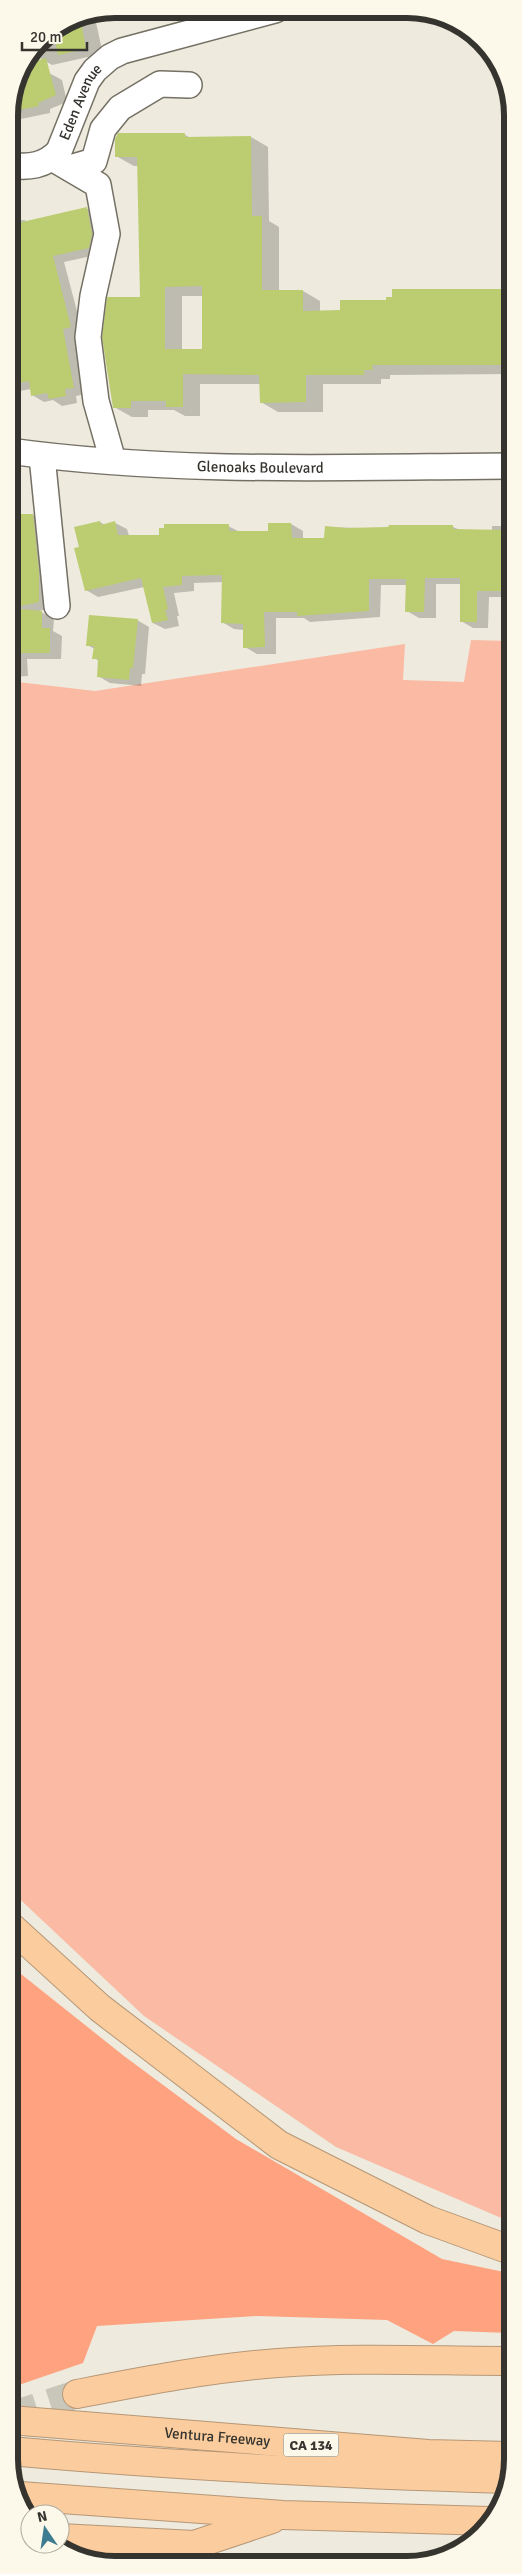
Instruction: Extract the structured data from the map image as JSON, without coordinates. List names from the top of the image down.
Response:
{
  "streets": {
    "highway": ["Ventura Freeway", "CA 134"],
    "street": ["Eden Avenue", "Glenoaks Boulevard"]
  },
  "scale_bar": "20 m",
  "north": "top"
}
